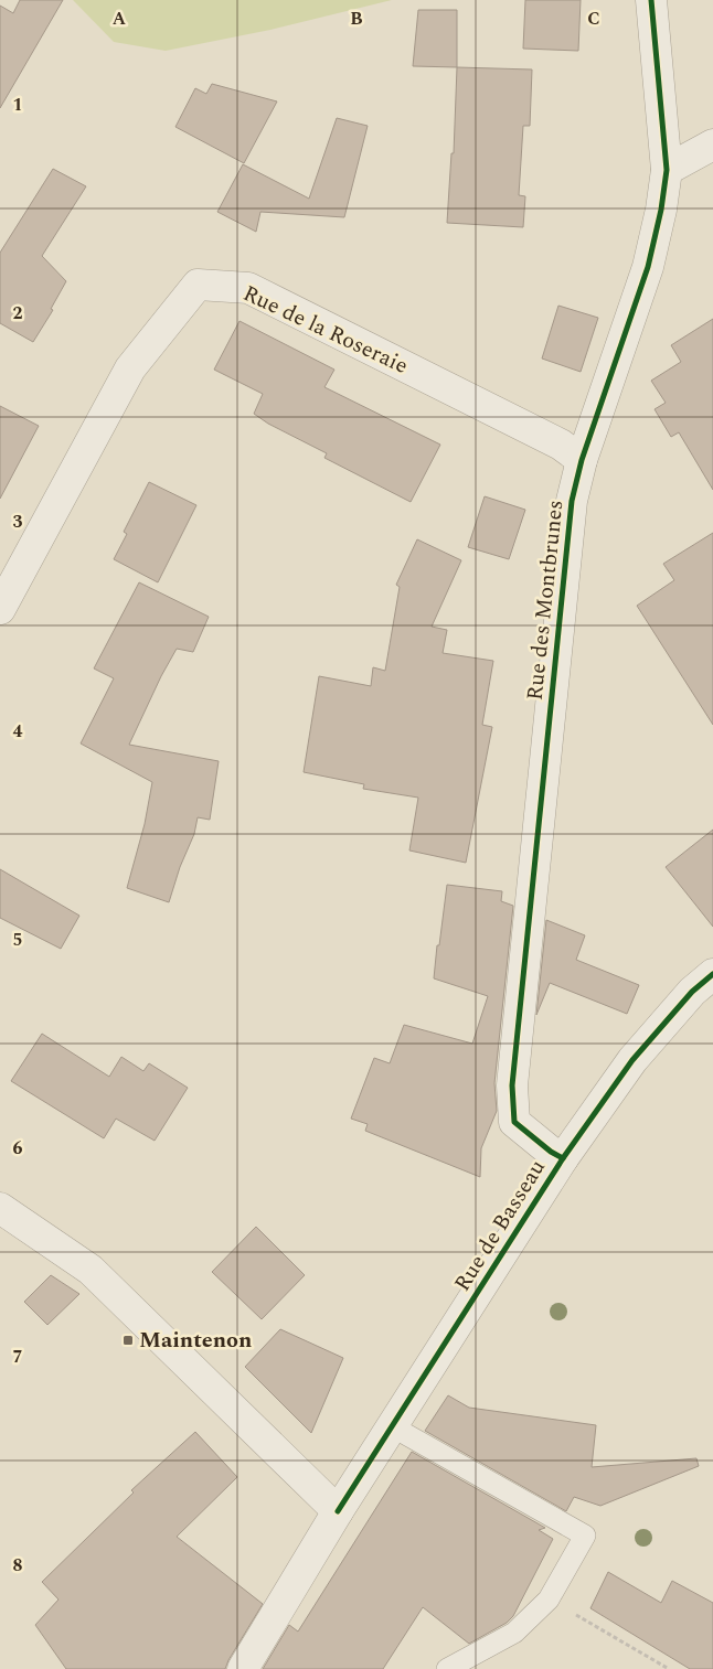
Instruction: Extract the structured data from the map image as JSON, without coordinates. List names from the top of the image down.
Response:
{
  "streets": {
    "street": ["Rue de la Roseraie", "Rue des Montbrunes", "Rue de Basseau"]
  },
  "crossings": [
    ["Rue de la Roseraie", "Rue des Montbrunes"],
    ["Rue des Montbrunes", "Rue de Basseau"]
  ],
  "places": {
    "transit": ["Maintenon"]
  },
  "grid": {
    "columns": ["A", "B", "C"],
    "rows": [
      "1",
      "2",
      "3",
      "4",
      "5",
      "6",
      "7",
      "8"
    ]
  }
}
